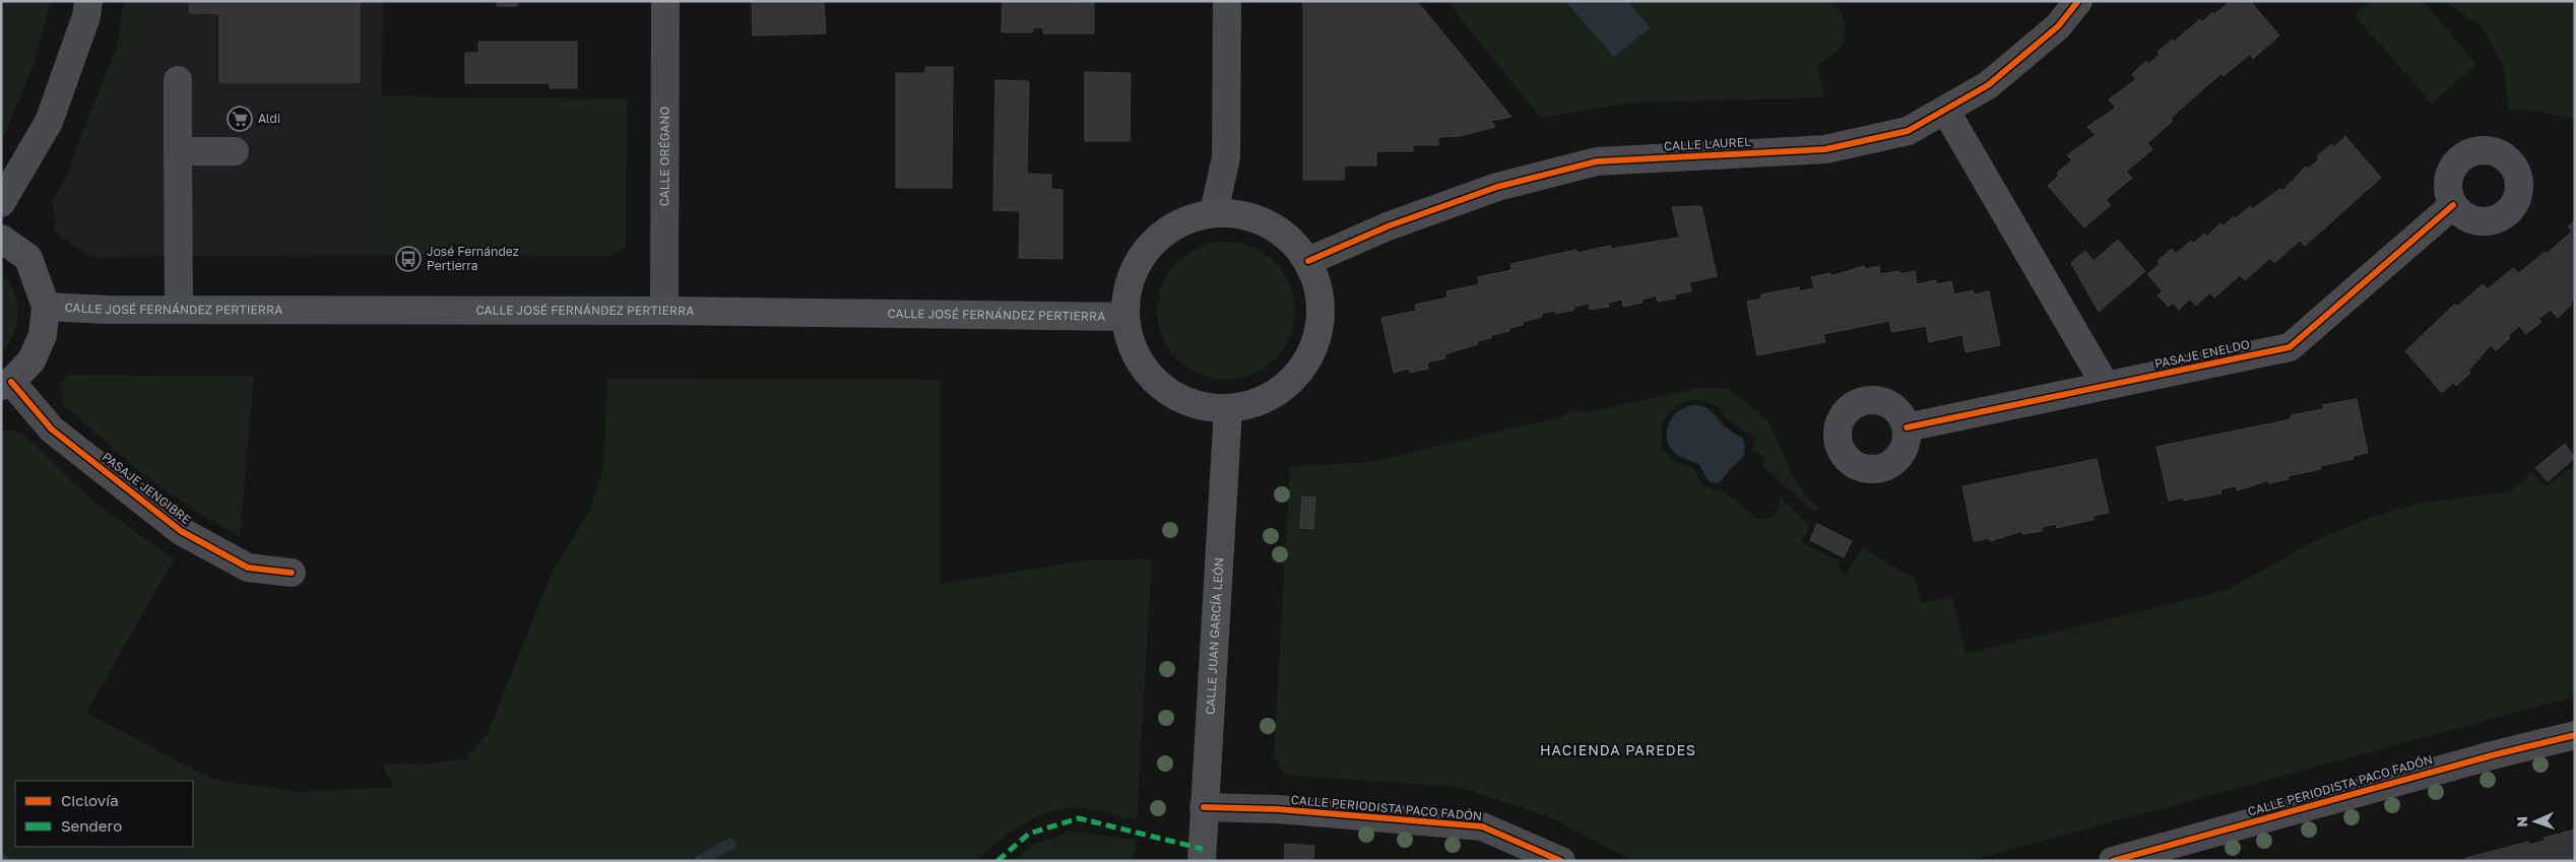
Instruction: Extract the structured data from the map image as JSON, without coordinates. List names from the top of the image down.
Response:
{
  "streets": {
    "main road": ["CALLE JOSÉ FERNÁNDEZ PERTIERRA", "CALLE JUAN GARCÍA LEÓN"],
    "street": [
      "CALLE LAUREL",
      "CALLE ORÉGANO",
      "PASAJE ENELDO",
      "PASAJE JENGIBRE",
      "CALLE PERIODISTA PACO FADÓN"
    ]
  },
  "crossings": [
    ["CALLE ORÉGANO", "CALLE JOSÉ FERNÁNDEZ PERTIERRA"],
    ["CALLE JUAN GARCÍA LEÓN", "CALLE PERIODISTA PACO FADÓN"]
  ],
  "districts": ["HACIENDA PAREDES"],
  "places": {
    "supermarket": ["Aldi"],
    "bus stop": ["José Fernández Pertierra"]
  },
  "legend": ["Ciclovía", "Sendero"],
  "north": "left"
}
